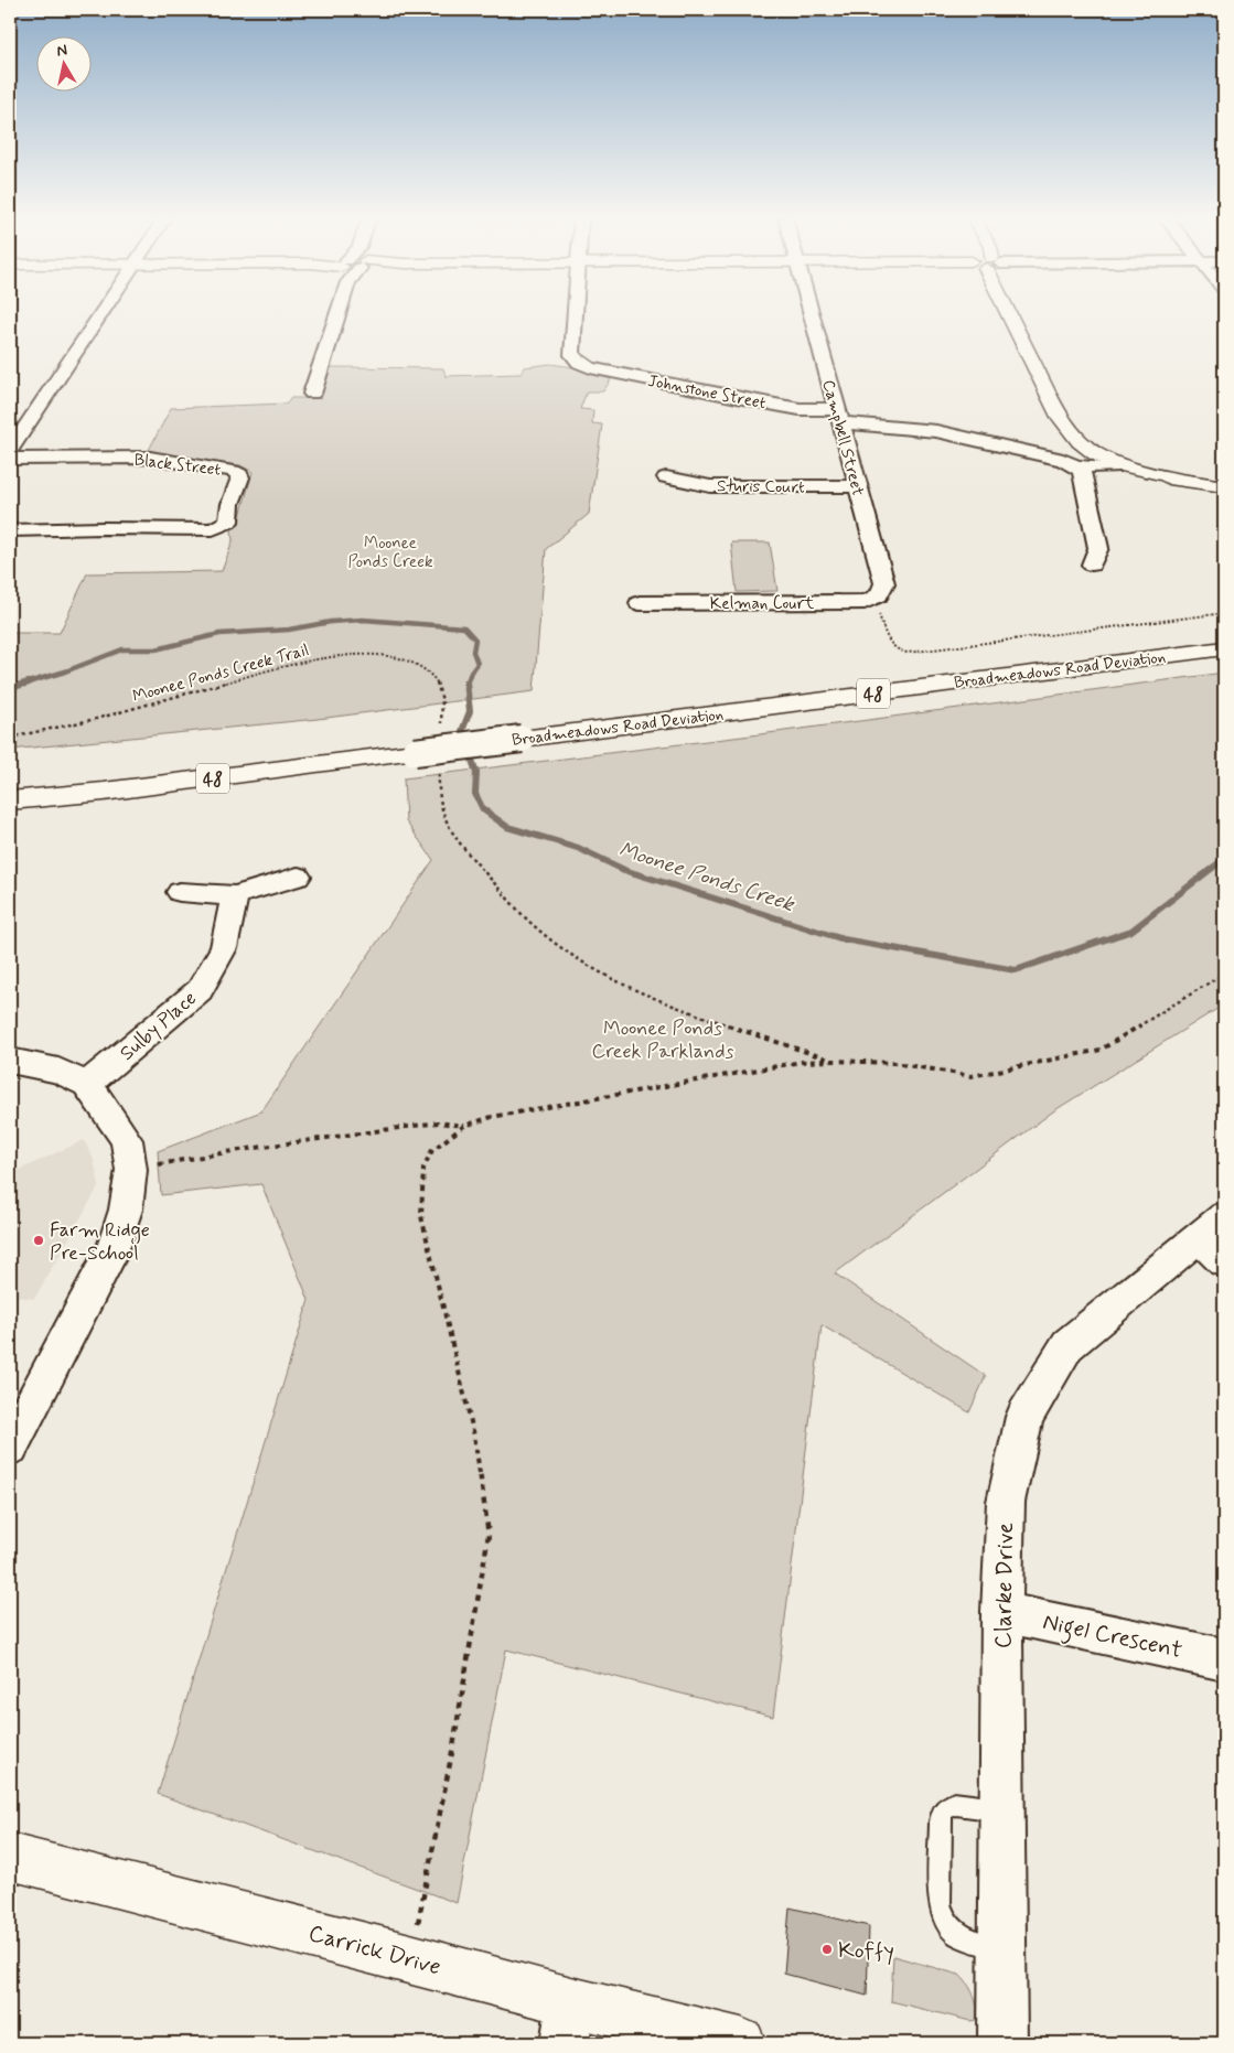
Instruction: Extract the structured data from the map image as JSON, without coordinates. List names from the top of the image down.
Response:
{
  "streets": {
    "street": [
      "Johnstone Street",
      "Campbell Street",
      "Black Street",
      "Sturis Court",
      "Kelman Court",
      "Broadmeadows Road Deviation",
      "48",
      "Sulby Place",
      "Clarke Drive",
      "Nigel Crescent",
      "Carrick Drive"
    ],
    "path": ["Moonee Ponds Creek Trail"]
  },
  "crossings": [
    ["Johnstone Street", "Campbell Street"],
    ["Campbell Street", "Sturis Court"],
    ["Campbell Street", "Kelman Court"],
    ["Clarke Drive", "Nigel Crescent"]
  ],
  "water": ["Moonee Ponds Creek"],
  "parks": ["Moonee Ponds Creek", "Moonee Ponds Creek Parklands"],
  "places": ["Farm Ridge Pre-School", "Koffy"],
  "north": "top"
}
